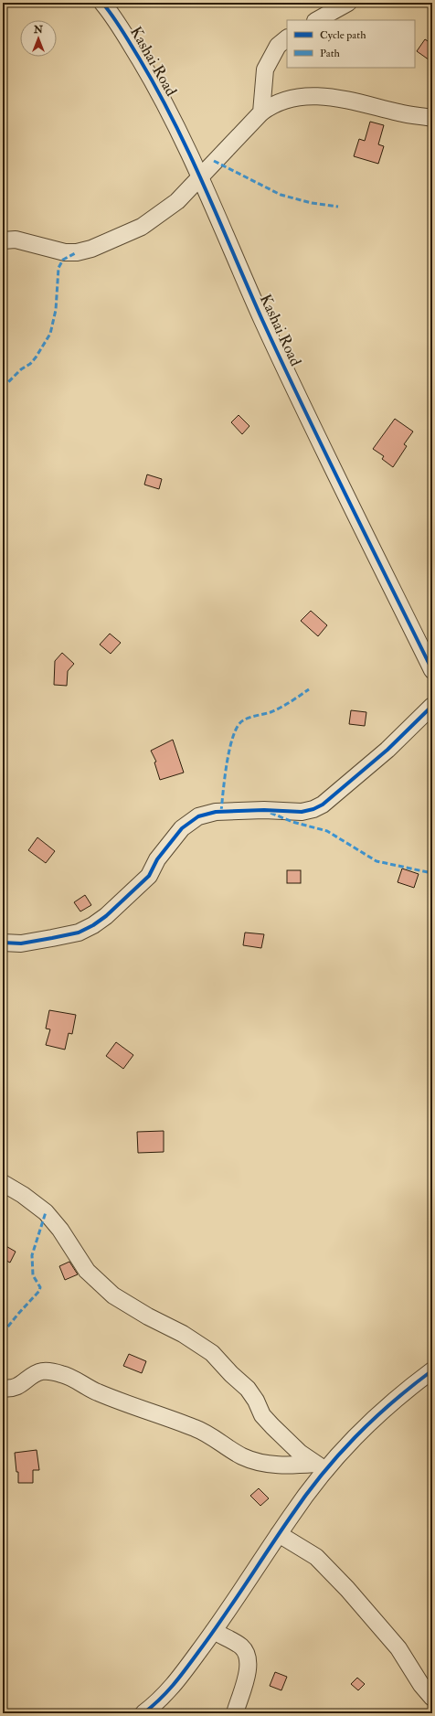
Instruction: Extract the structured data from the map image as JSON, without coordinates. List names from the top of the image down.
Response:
{
  "streets": {
    "street": ["Kashai Road"]
  },
  "legend": ["Cycle path", "Path"],
  "north": "top"
}
